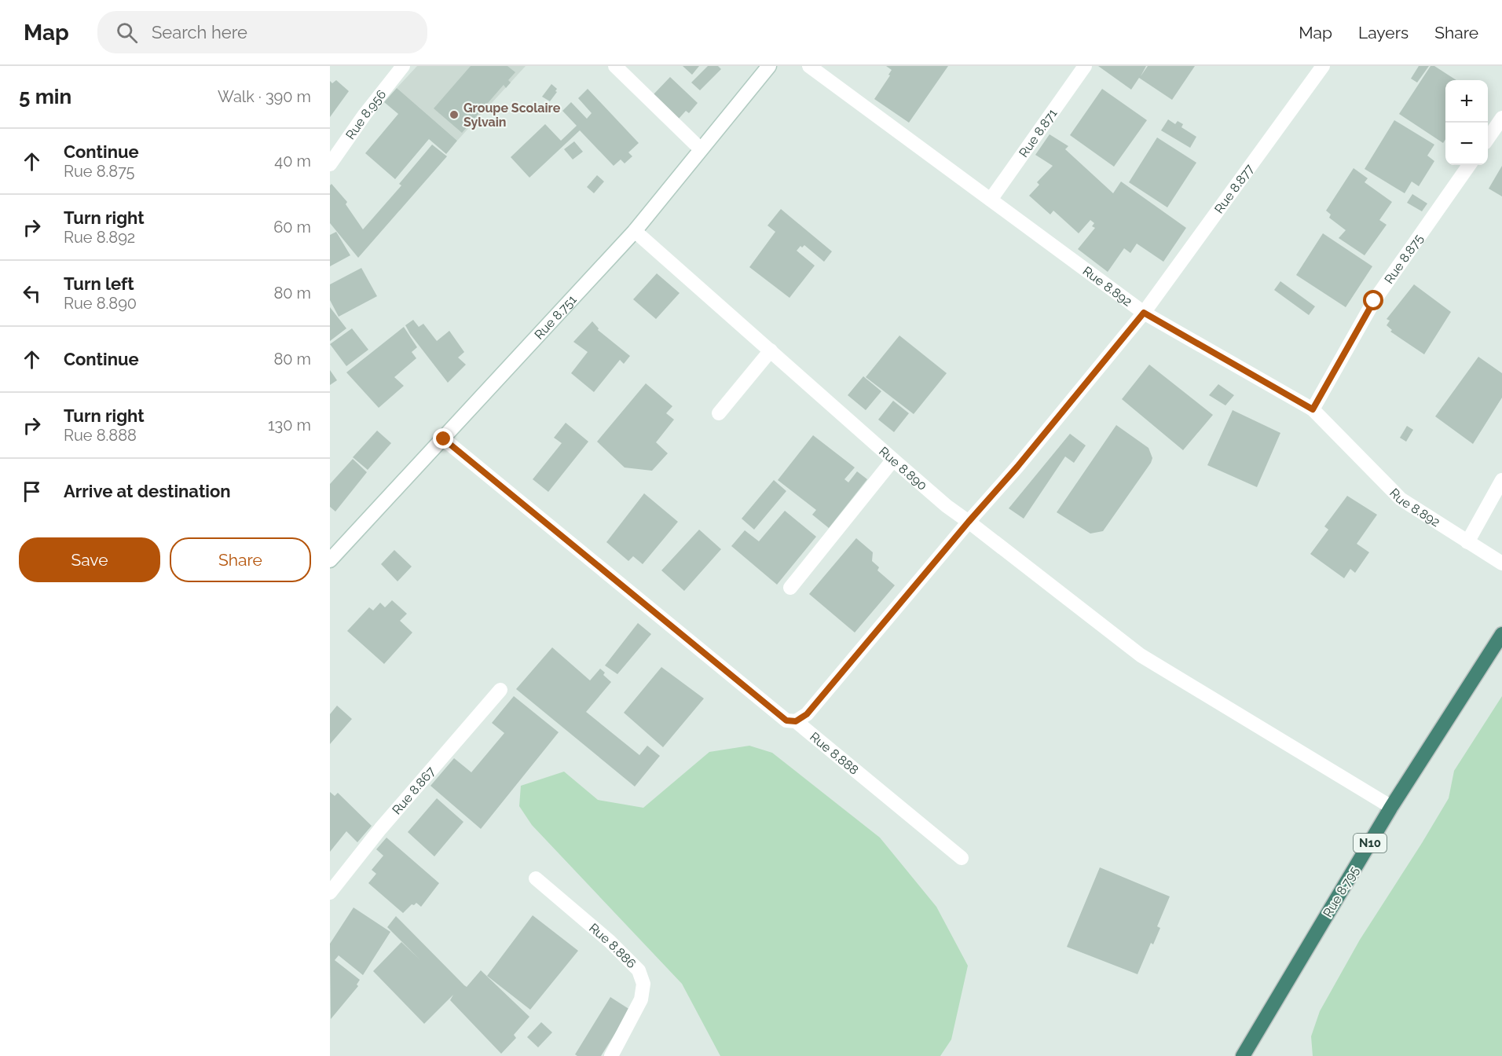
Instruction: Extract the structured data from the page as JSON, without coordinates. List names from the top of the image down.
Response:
{
  "streets": {
    "highway": ["N10", "Rue 8.795"],
    "street": [
      "Rue 8.956",
      "Rue 8.871",
      "Rue 8.877",
      "Rue 8.875",
      "Rue 8.892",
      "Rue 8.751",
      "Rue 8.890",
      "Rue 8.888",
      "Rue 8.867",
      "Rue 8.886"
    ]
  },
  "crossings": [
    ["Rue 8.871", "Rue 8.892"],
    ["Rue 8.877", "Rue 8.892"],
    ["Rue 8.875", "Rue 8.892"],
    ["Rue 8.751", "Rue 8.890"],
    ["Rue 8.751", "Rue 8.888"],
    ["Rue 8.890", "Rue 8.795"]
  ],
  "places": ["Groupe Scolaire Sylvain"],
  "page": {
    "header": "Map",
    "search": "Search here",
    "nav": ["Map", "Layers", "Share"],
    "heading": ["5 min", "Walk · 390 m"],
    "map_buttons": ["+", "−"],
    "list": [
      ["Continue", "Rue 8.875", "40 m"],
      ["Turn right", "Rue 8.892", "60 m"],
      ["Turn left", "Rue 8.890", "80 m"],
      ["Continue", "80 m"],
      ["Turn right", "Rue 8.888", "130 m"],
      "Arrive at destination"
    ],
    "buttons": ["Save", "Share"]
  }
}
